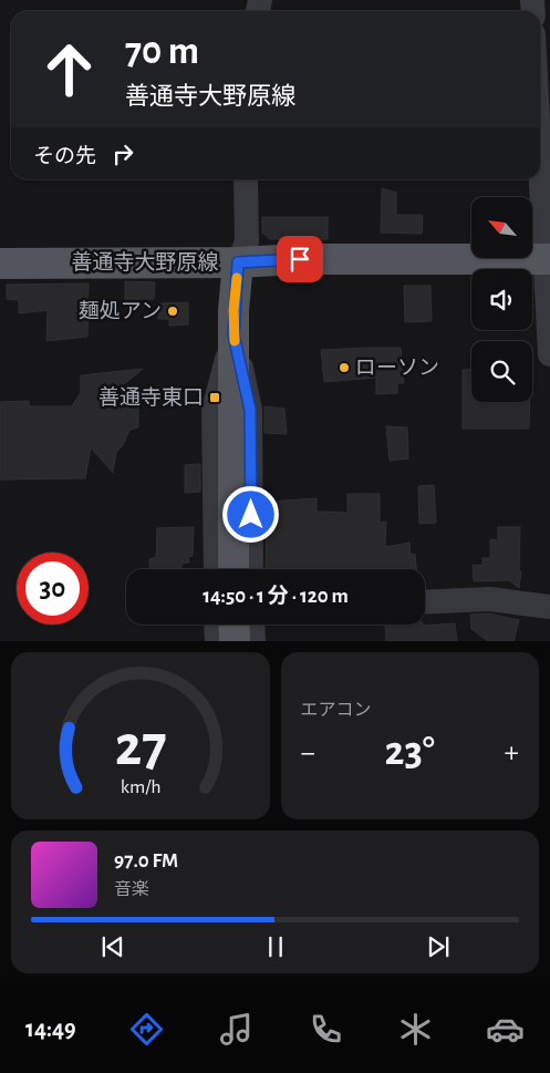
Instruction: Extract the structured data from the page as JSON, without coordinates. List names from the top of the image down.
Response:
{
  "streets": {
    "main road": ["善通寺大野原線"]
  },
  "places": {
    "other": ["麺処アン", "ローソン"],
    "transit": ["善通寺東口"]
  },
  "north": "top left",
  "page": {
    "turn": ["70 m", "善通寺大野原線"],
    "then": "その先",
    "limit": "30",
    "trip": "14:50 · 1 分 · 120 m",
    "tile": "エアコン",
    "heat": ["−", "23°", "+"],
    "song": ["97.0 FM", "音楽"],
    "tabs": "14:49",
    "gauge": ["27", "km/h"]
  }
}
